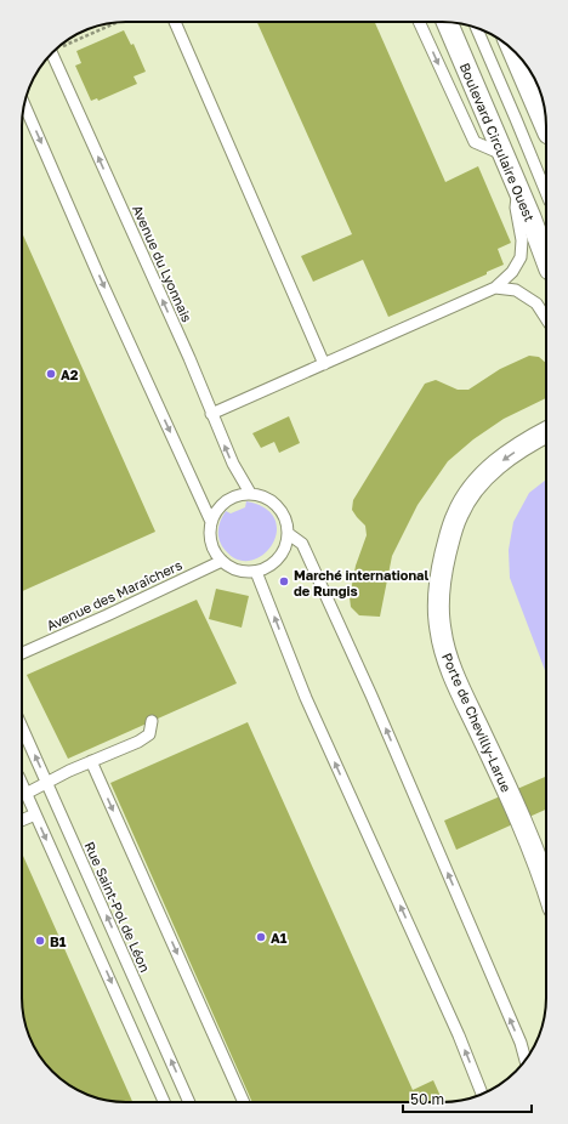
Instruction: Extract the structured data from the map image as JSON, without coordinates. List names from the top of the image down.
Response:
{
  "streets": {
    "street": ["Boulevard Circulaire Ouest", "Porte de Chevilly-Larue"],
    "lane": ["Avenue du Lyonnais", "Avenue des Maraîchers", "Rue Saint-Pol de Léon"]
  },
  "crossings": [
    ["Avenue du Lyonnais", "Avenue des Maraîchers"]
  ],
  "one_way": ["Porte de Chevilly-Larue"],
  "places": [
    "A2",
    "Marché international de Rungis",
    "A1",
    "B1"
  ],
  "scale_bar": "50 m"
}
